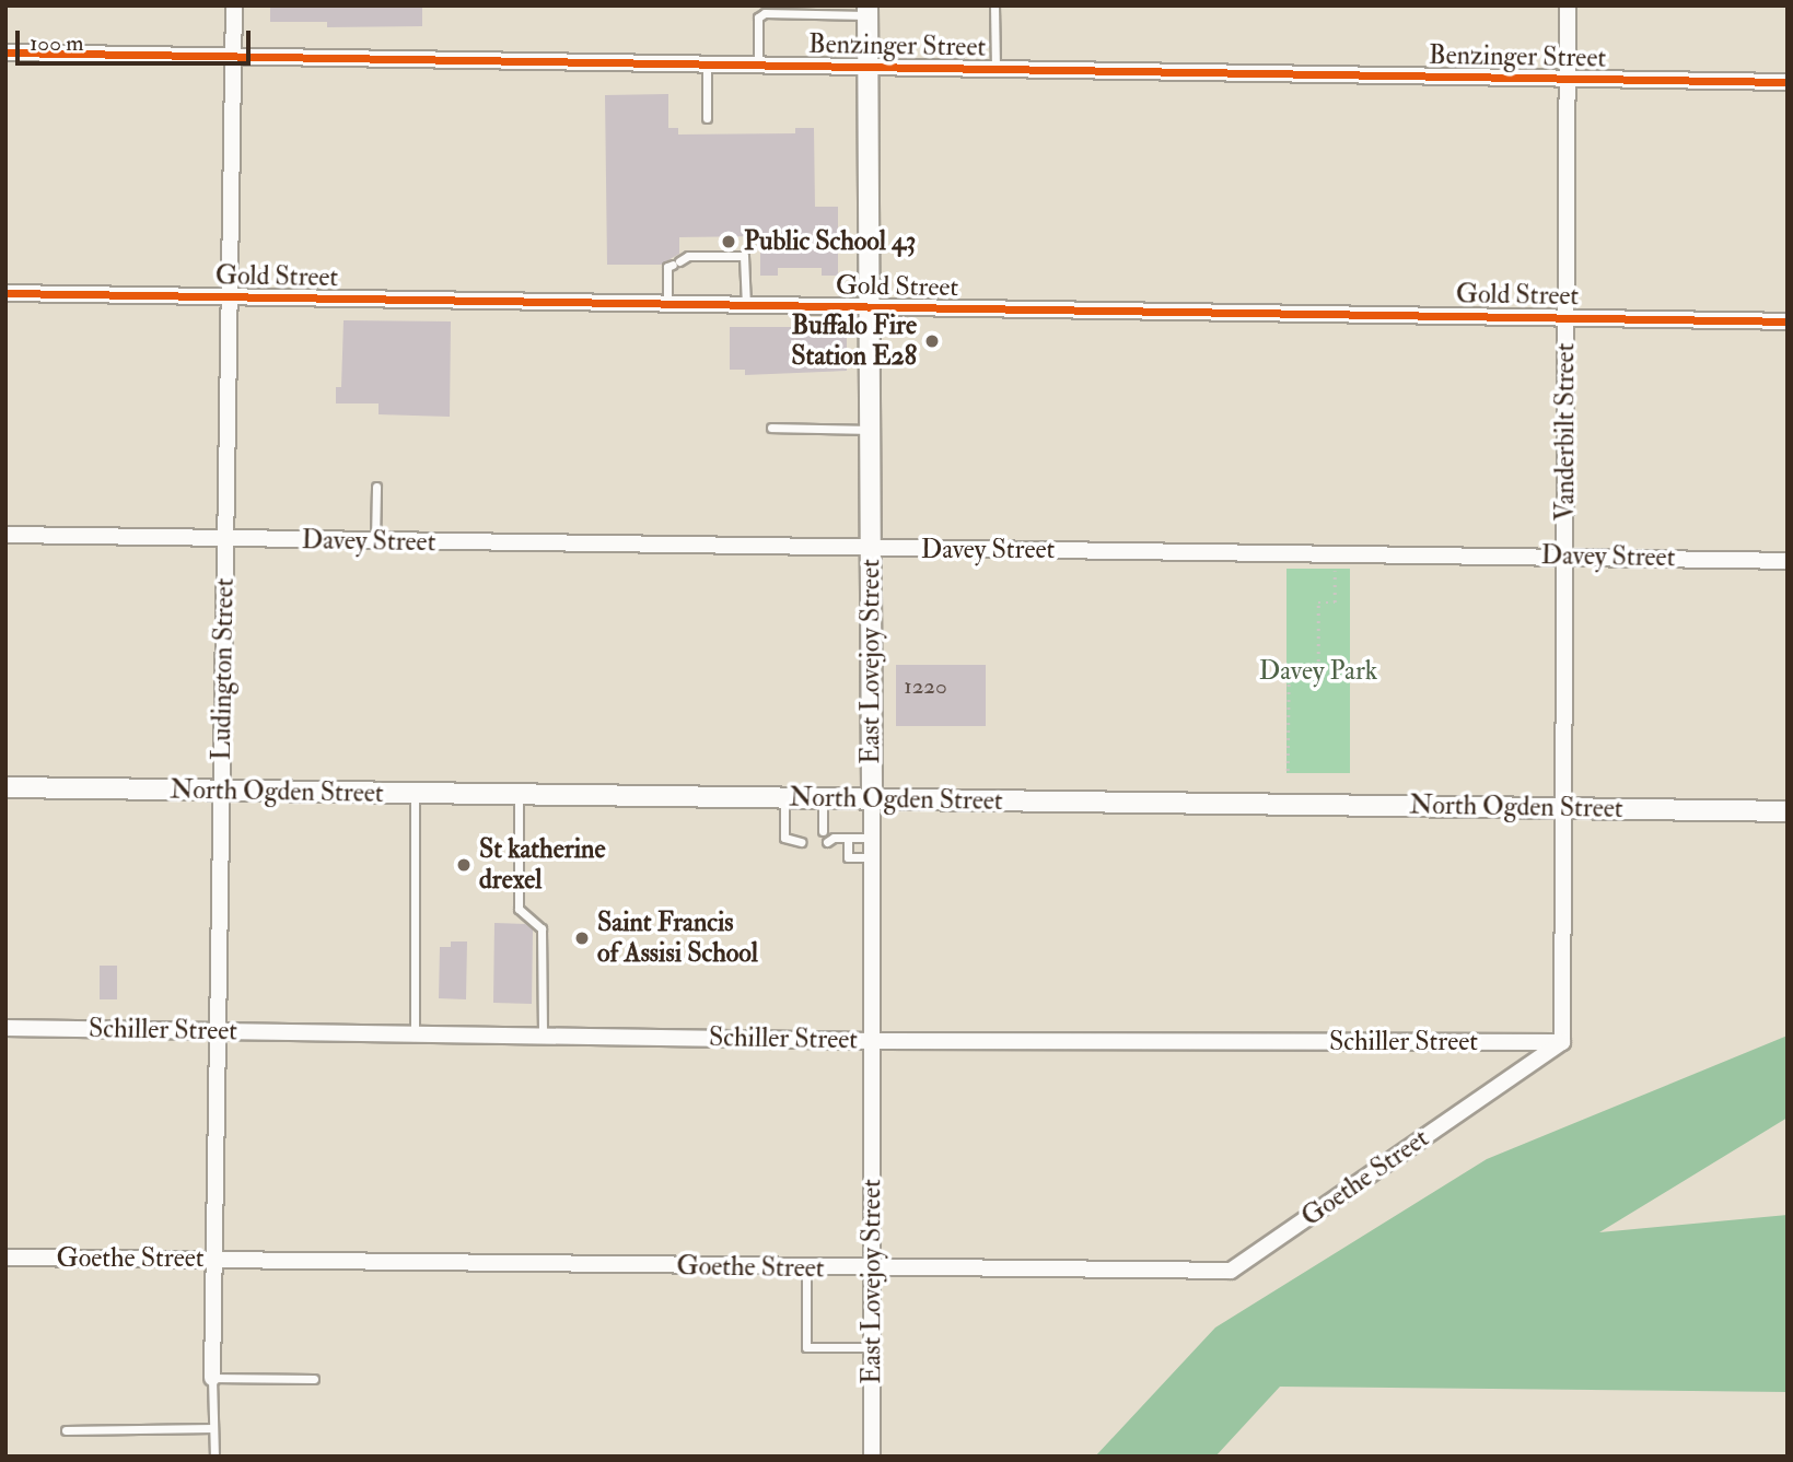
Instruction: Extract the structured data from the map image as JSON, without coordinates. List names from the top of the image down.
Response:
{
  "streets": {
    "street": [
      "Benzinger Street",
      "Gold Street",
      "Vanderbilt Street",
      "Davey Street",
      "East Lovejoy Street",
      "Ludington Street",
      "North Ogden Street",
      "Schiller Street",
      "Goethe Street"
    ]
  },
  "crossings": [
    ["Benzinger Street", "Vanderbilt Street"],
    ["Benzinger Street", "East Lovejoy Street"],
    ["Benzinger Street", "Ludington Street"],
    ["Gold Street", "Vanderbilt Street"],
    ["Gold Street", "East Lovejoy Street"],
    ["Gold Street", "Ludington Street"],
    ["Vanderbilt Street", "Davey Street"],
    ["Vanderbilt Street", "North Ogden Street"],
    ["Vanderbilt Street", "Schiller Street"],
    ["Vanderbilt Street", "Goethe Street"],
    ["Davey Street", "East Lovejoy Street"],
    ["Davey Street", "Ludington Street"],
    ["East Lovejoy Street", "North Ogden Street"],
    ["East Lovejoy Street", "Schiller Street"],
    ["East Lovejoy Street", "Goethe Street"],
    ["Ludington Street", "North Ogden Street"],
    ["Ludington Street", "Schiller Street"],
    ["Ludington Street", "Goethe Street"],
    ["Schiller Street", "Goethe Street"]
  ],
  "parks": ["Davey Park"],
  "places": [
    "Public School 43",
    "Buffalo Fire Station E28",
    "St katherine drexel",
    "Saint Francis of Assisi School"
  ],
  "house_numbers": ["1220"],
  "scale_bar": "100 m"
}
